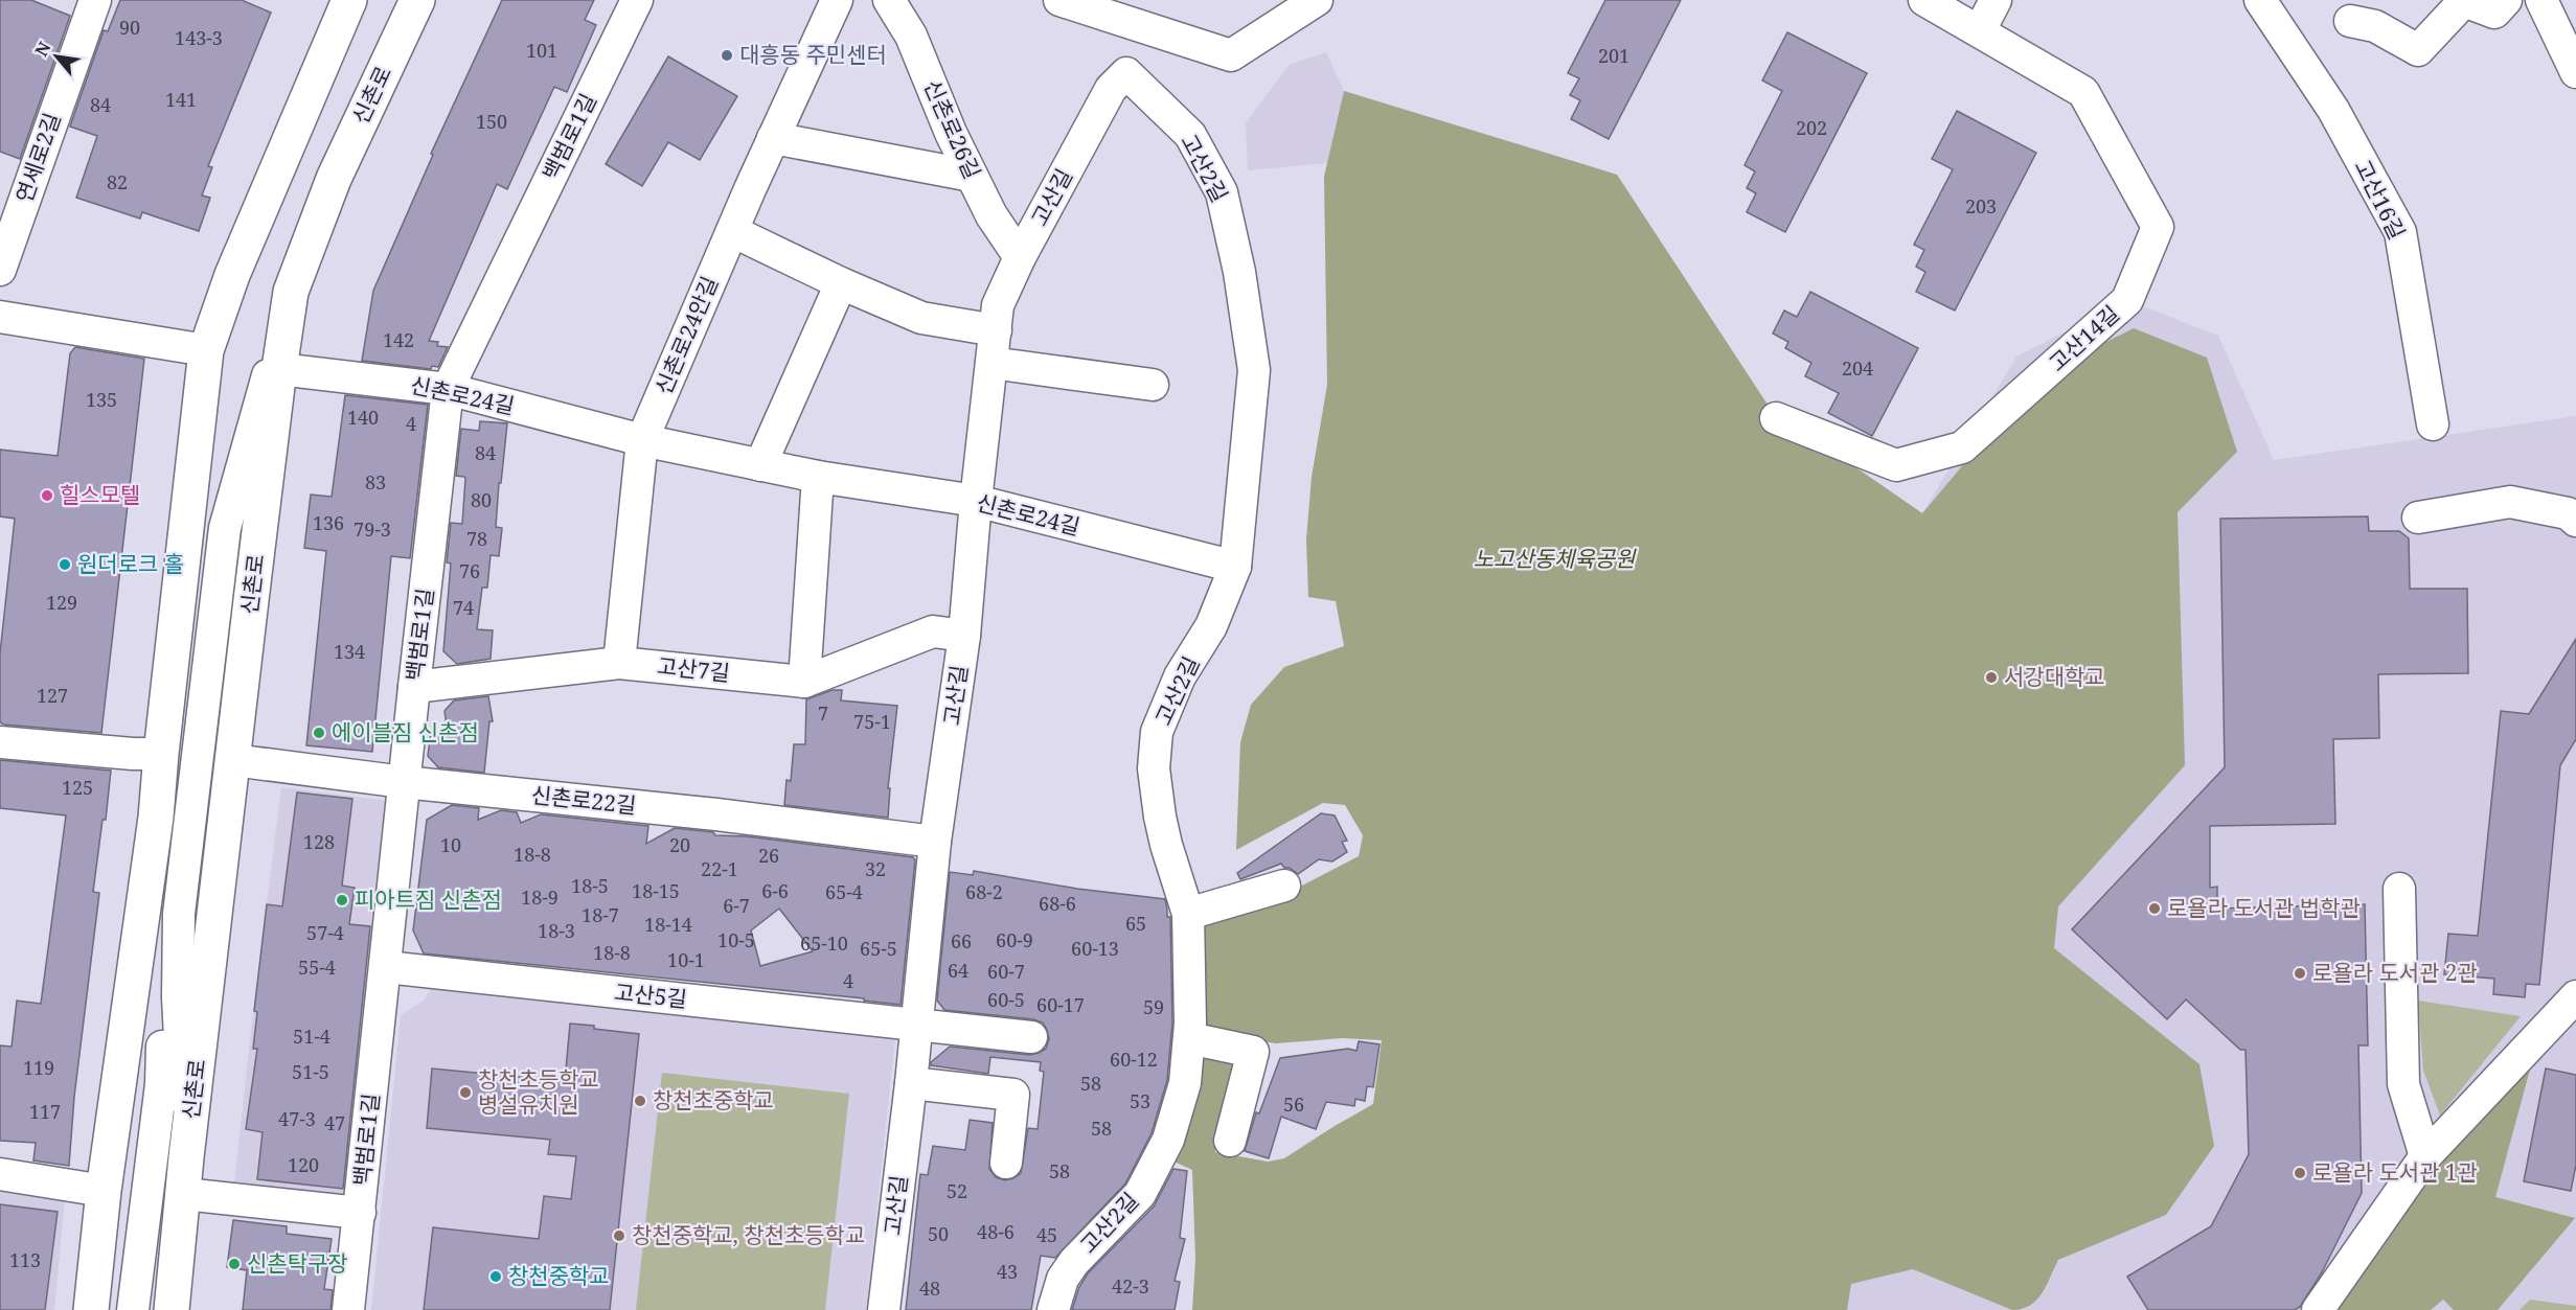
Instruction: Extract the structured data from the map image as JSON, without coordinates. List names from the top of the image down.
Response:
{
  "streets": {
    "main road": ["신촌로"],
    "street": [
      "신촌로26길",
      "백범로1길",
      "연세로2길",
      "고산2길",
      "고산길",
      "고산16길",
      "신촌로24안길",
      "고산14길",
      "신촌로24길",
      "고산7길",
      "신촌로22길",
      "고산5길"
    ]
  },
  "crossings": [
    ["신촌로", "신촌로24길"],
    ["신촌로", "신촌로22길"],
    ["신촌로26길", "고산길"],
    ["백범로1길", "신촌로24길"],
    ["백범로1길", "고산7길"],
    ["백범로1길", "신촌로22길"],
    ["백범로1길", "고산5길"],
    ["고산2길", "고산길"],
    ["고산2길", "신촌로24길"],
    ["고산길", "신촌로24길"],
    ["고산길", "고산7길"],
    ["고산길", "신촌로22길"],
    ["고산길", "고산5길"],
    ["신촌로24안길", "신촌로24길"]
  ],
  "parks": ["노고산동체육공원"],
  "places": [
    "대흥동 주민센터",
    "힐스모텔",
    "원더로크 홀",
    "서강대학교",
    "에이블짐 신촌점",
    "피아트짐 신촌점",
    "로욜라 도서관 법학관",
    "로욜라 도서관 2관",
    "창천초등학교 병설유치원",
    "창천초중학교",
    "로욜라 도서관 1관",
    "창천중학교, 창천초등학교",
    "신촌탁구장",
    "창천중학교"
  ],
  "house_numbers": [
    "90",
    "143-3",
    "101",
    "201",
    "141",
    "84",
    "150",
    "202",
    "82",
    "203",
    "142",
    "204",
    "135",
    "140",
    "4",
    "84",
    "83",
    "80",
    "136",
    "79-3",
    "78",
    "76",
    "129",
    "74",
    "134",
    "127",
    "7",
    "75-1",
    "125",
    "128",
    "10",
    "20",
    "18-8",
    "26",
    "22-1",
    "32",
    "18-5",
    "18-15",
    "6-6",
    "65-4",
    "68-2",
    "18-9",
    "68-6",
    "6-7",
    "18-7",
    "65",
    "18-14",
    "18-3",
    "57-4",
    "10-5",
    "60-9",
    "66",
    "65-10",
    "65-5",
    "60-13",
    "18-8",
    "10-1",
    "55-4",
    "64",
    "60-7",
    "4",
    "60-5",
    "60-17",
    "59",
    "51-4",
    "60-12",
    "119",
    "51-5",
    "58",
    "53",
    "56",
    "117",
    "47-3",
    "47",
    "58",
    "120",
    "58",
    "52",
    "48-6",
    "50",
    "45",
    "113",
    "43",
    "42-3",
    "48"
  ],
  "north": "top left"
}
